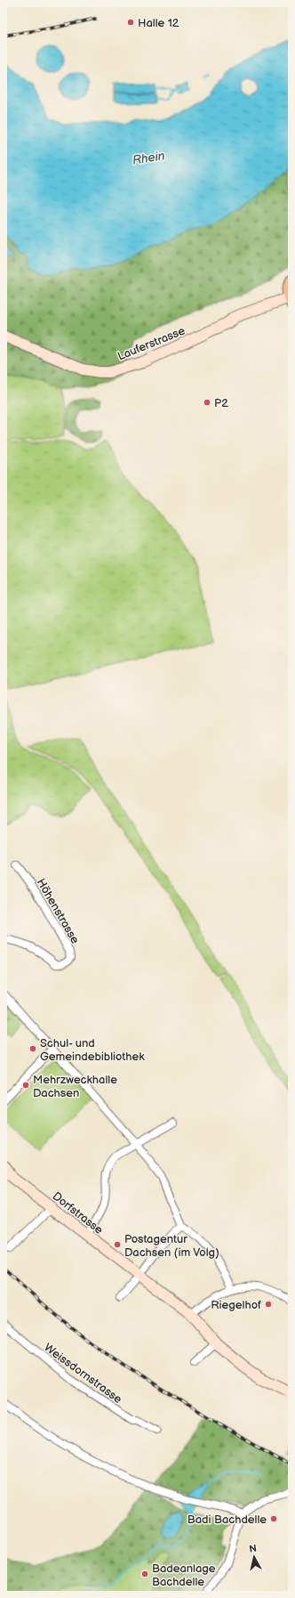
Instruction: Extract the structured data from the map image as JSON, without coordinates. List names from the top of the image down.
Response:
{
  "streets": {
    "street": [
      "Lauferstrasse",
      "Höhenstrasse",
      "Dorfstrasse",
      "Weissdornstrasse"
    ]
  },
  "water": ["Rhein"],
  "places": [
    "Halle 12",
    "P2",
    "Schul- und Gemeindebibliothek",
    "Mehrzweckhalle Dachsen",
    "Postagentur Dachsen (im Volg)",
    "Riegelhof",
    "Badi Bachdelle",
    "Badeanlage Bachdelle"
  ],
  "north": "top"
}
